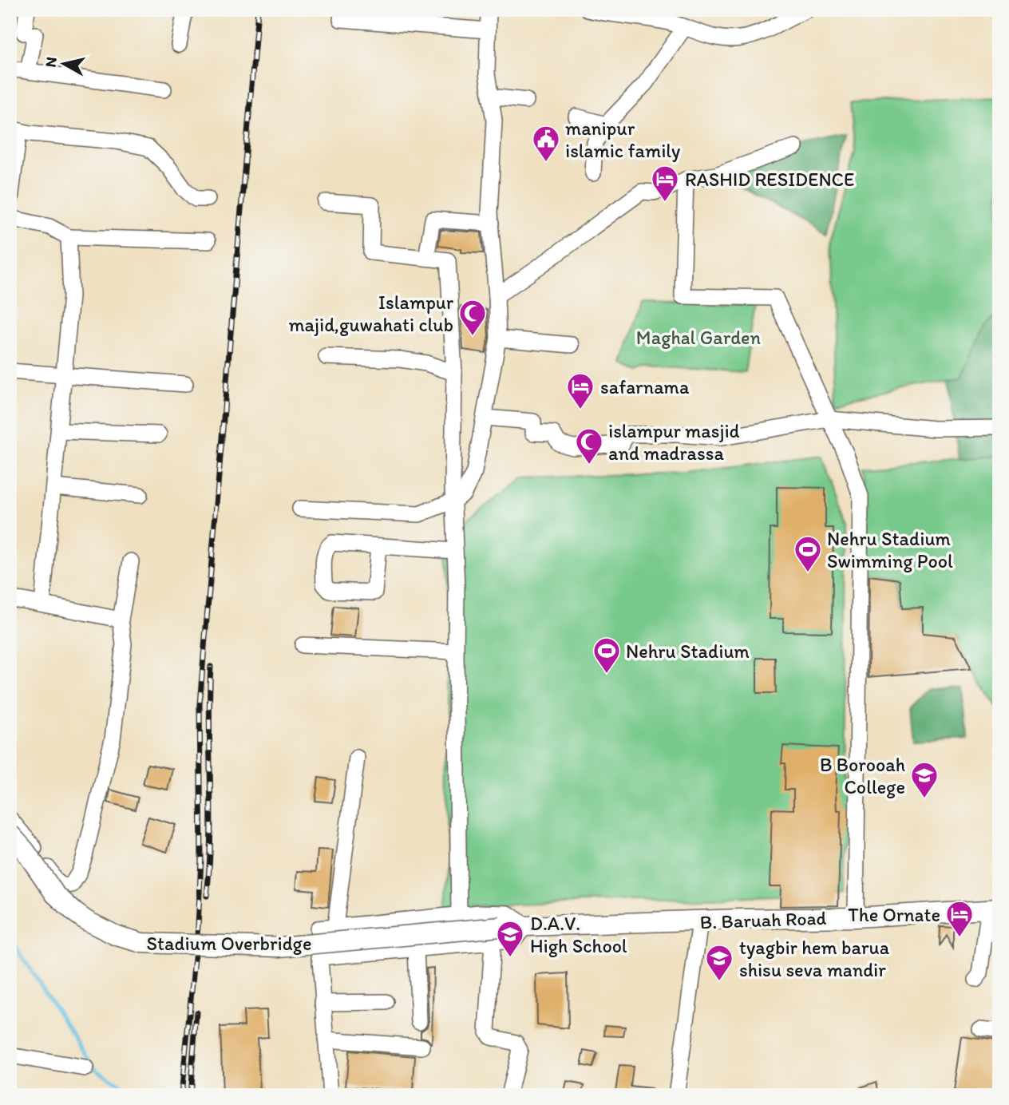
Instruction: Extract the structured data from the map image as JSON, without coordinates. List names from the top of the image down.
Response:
{
  "streets": {
    "main road": ["B. Baruah Road", "Stadium Overbridge"]
  },
  "crossings": [
    ["B. Baruah Road", "Stadium Overbridge"]
  ],
  "parks": ["Maghal Garden"],
  "places": {
    "public building": ["manipur islamic family"],
    "hotel": ["RASHID RESIDENCE", "safarnama", "The Ornate"],
    "mosque": ["Islampur majid,guwahati club", "islampur masjid and madrassa"],
    "sports": ["Nehru Stadium Swimming Pool", "Nehru Stadium"],
    "school or university": ["B Borooah College", "D.A.V. High School", "tyagbir hem barua shisu seva mandir"]
  },
  "north": "left"
}
